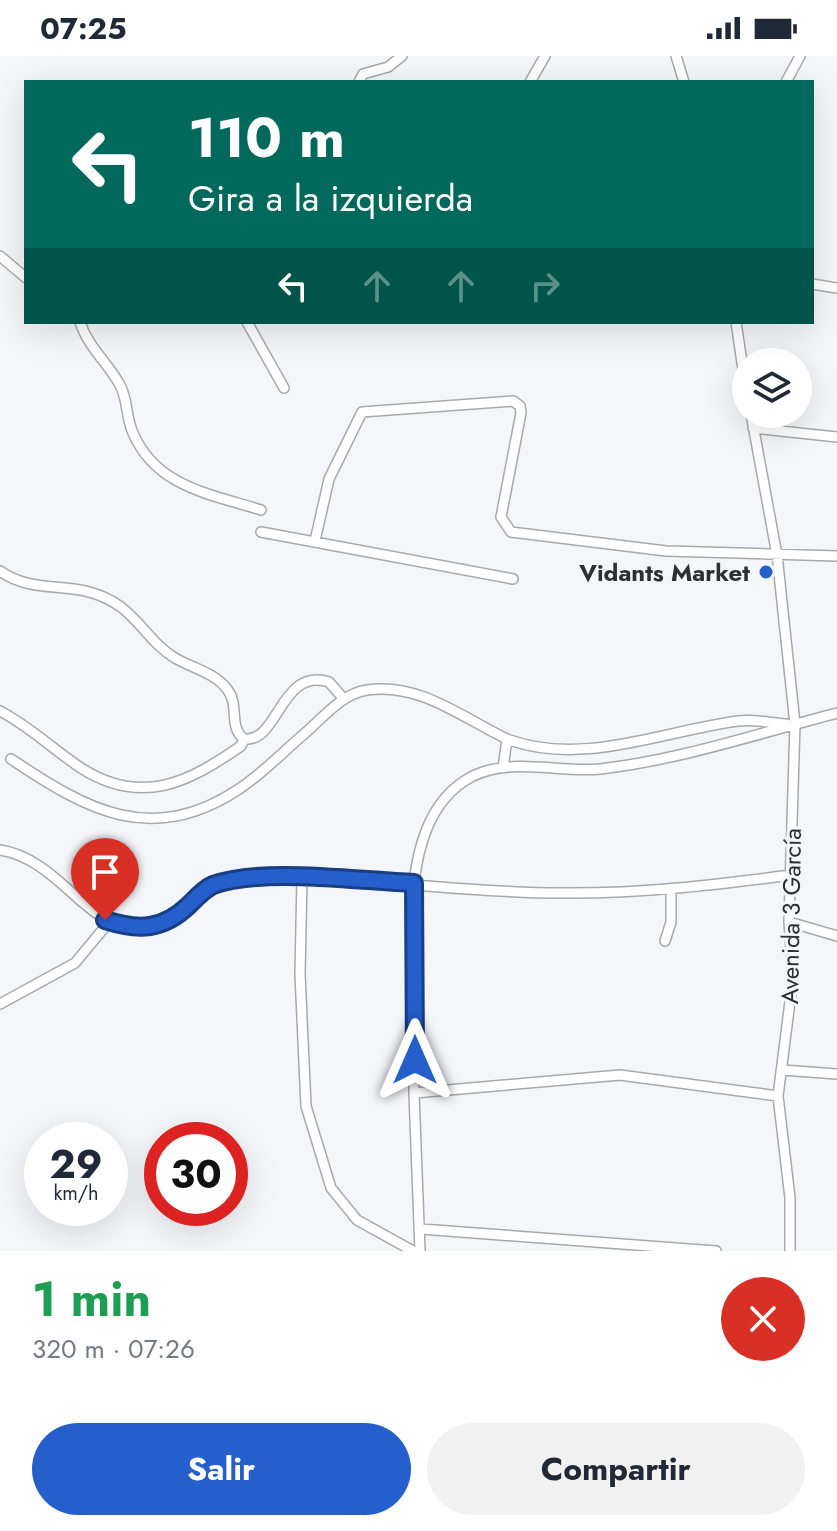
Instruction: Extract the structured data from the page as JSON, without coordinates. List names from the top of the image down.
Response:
{
  "streets": {
    "street": ["Avenida 3 García"]
  },
  "places": ["Vidants Market"],
  "page": {
    "status": "07:25",
    "turn": ["110 m", "Gira a la izquierda"],
    "speed": "29 km/h",
    "limit": "30",
    "heading": ["1 min", "320 m · 07:26"],
    "buttons": ["Salir", "Compartir"]
  }
}
